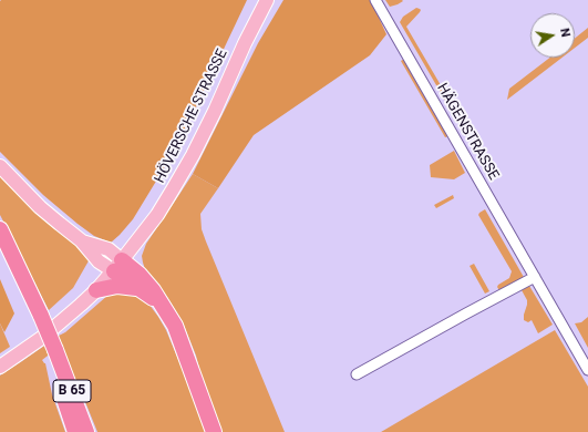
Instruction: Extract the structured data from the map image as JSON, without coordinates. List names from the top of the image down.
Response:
{
  "streets": {
    "highway": ["B 65"],
    "main road": ["HÖVERSCHE STRASSE"],
    "street": ["HÄGENSTRASSE"]
  },
  "north": "right"
}
